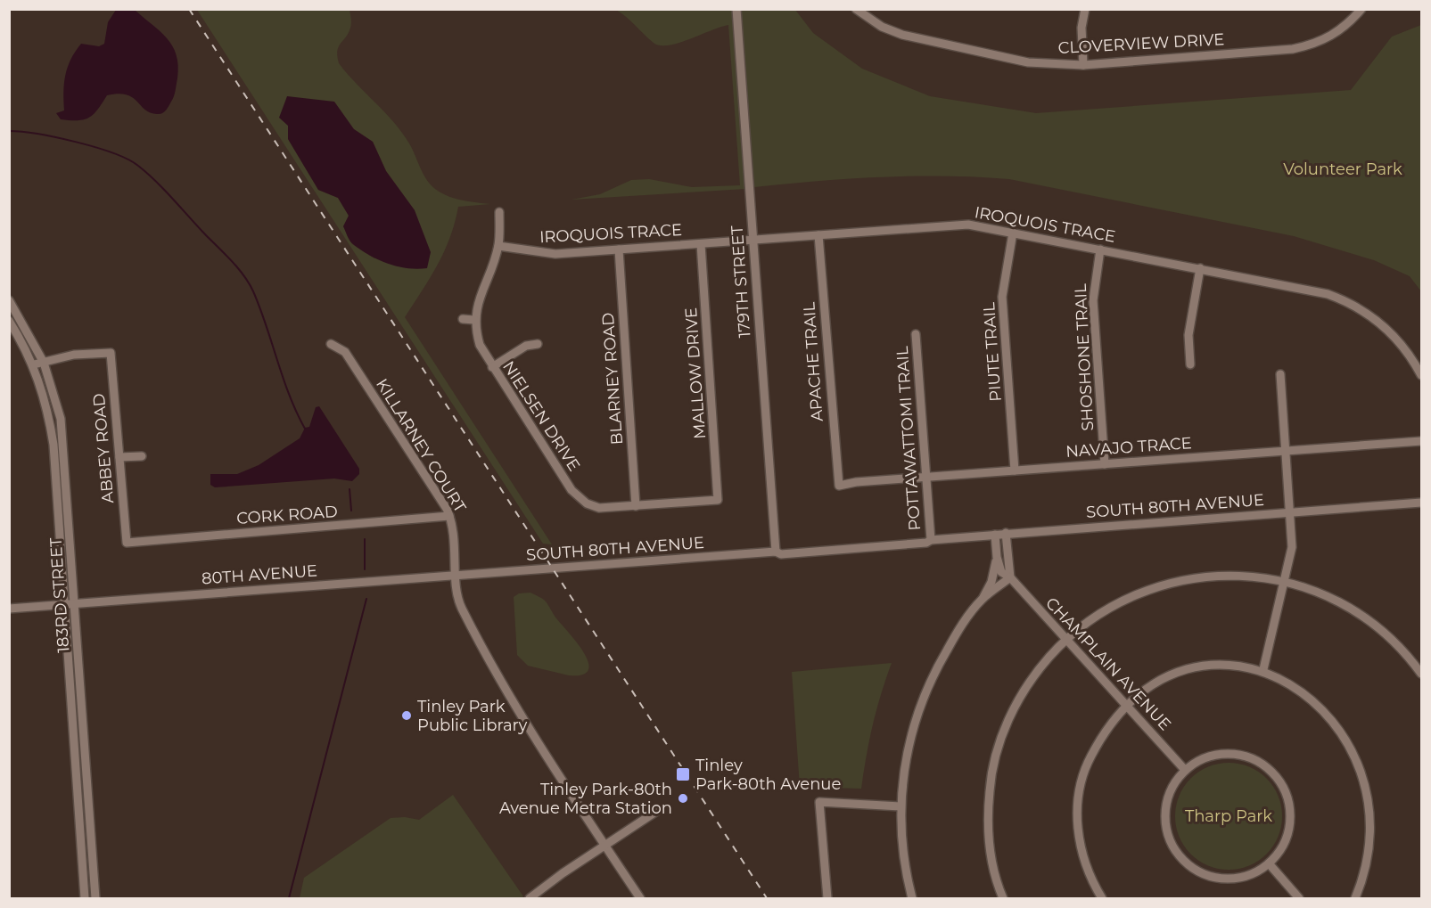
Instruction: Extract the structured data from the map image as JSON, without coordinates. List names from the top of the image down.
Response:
{
  "streets": {
    "street": [
      "CLOVERVIEW DRIVE",
      "IROQUOIS TRACE",
      "179TH STREET",
      "PIUTE TRAIL",
      "SHOSHONE TRAIL",
      "APACHE TRAIL",
      "MALLOW DRIVE",
      "BLARNEY ROAD",
      "NIELSEN DRIVE",
      "POTTAWATTOMI TRAIL",
      "KILLARNEY COURT",
      "NAVAJO TRACE",
      "ABBEY ROAD",
      "SOUTH 80TH AVENUE",
      "CORK ROAD",
      "80TH AVENUE",
      "183RD STREET",
      "CHAMPLAIN AVENUE"
    ]
  },
  "crossings": [
    ["IROQUOIS TRACE", "179TH STREET"],
    ["IROQUOIS TRACE", "PIUTE TRAIL"],
    ["IROQUOIS TRACE", "SHOSHONE TRAIL"],
    ["IROQUOIS TRACE", "APACHE TRAIL"],
    ["IROQUOIS TRACE", "MALLOW DRIVE"],
    ["IROQUOIS TRACE", "BLARNEY ROAD"],
    ["IROQUOIS TRACE", "NIELSEN DRIVE"],
    ["179TH STREET", "SOUTH 80TH AVENUE"],
    ["PIUTE TRAIL", "NAVAJO TRACE"],
    ["SHOSHONE TRAIL", "NAVAJO TRACE"],
    ["APACHE TRAIL", "NAVAJO TRACE"],
    ["MALLOW DRIVE", "NIELSEN DRIVE"],
    ["BLARNEY ROAD", "NIELSEN DRIVE"],
    ["POTTAWATTOMI TRAIL", "NAVAJO TRACE"],
    ["POTTAWATTOMI TRAIL", "SOUTH 80TH AVENUE"],
    ["KILLARNEY COURT", "SOUTH 80TH AVENUE"],
    ["KILLARNEY COURT", "CORK ROAD"],
    ["KILLARNEY COURT", "80TH AVENUE"],
    ["ABBEY ROAD", "CORK ROAD"],
    ["ABBEY ROAD", "183RD STREET"],
    ["SOUTH 80TH AVENUE", "80TH AVENUE"],
    ["SOUTH 80TH AVENUE", "CHAMPLAIN AVENUE"],
    ["80TH AVENUE", "183RD STREET"]
  ],
  "parks": ["Volunteer Park", "Tharp Park"],
  "places": {
    "other": ["Tinley Park Public Library", "Tinley Park-80th Avenue Metra Station"],
    "transit": ["Tinley Park-80th Avenue"]
  }
}
